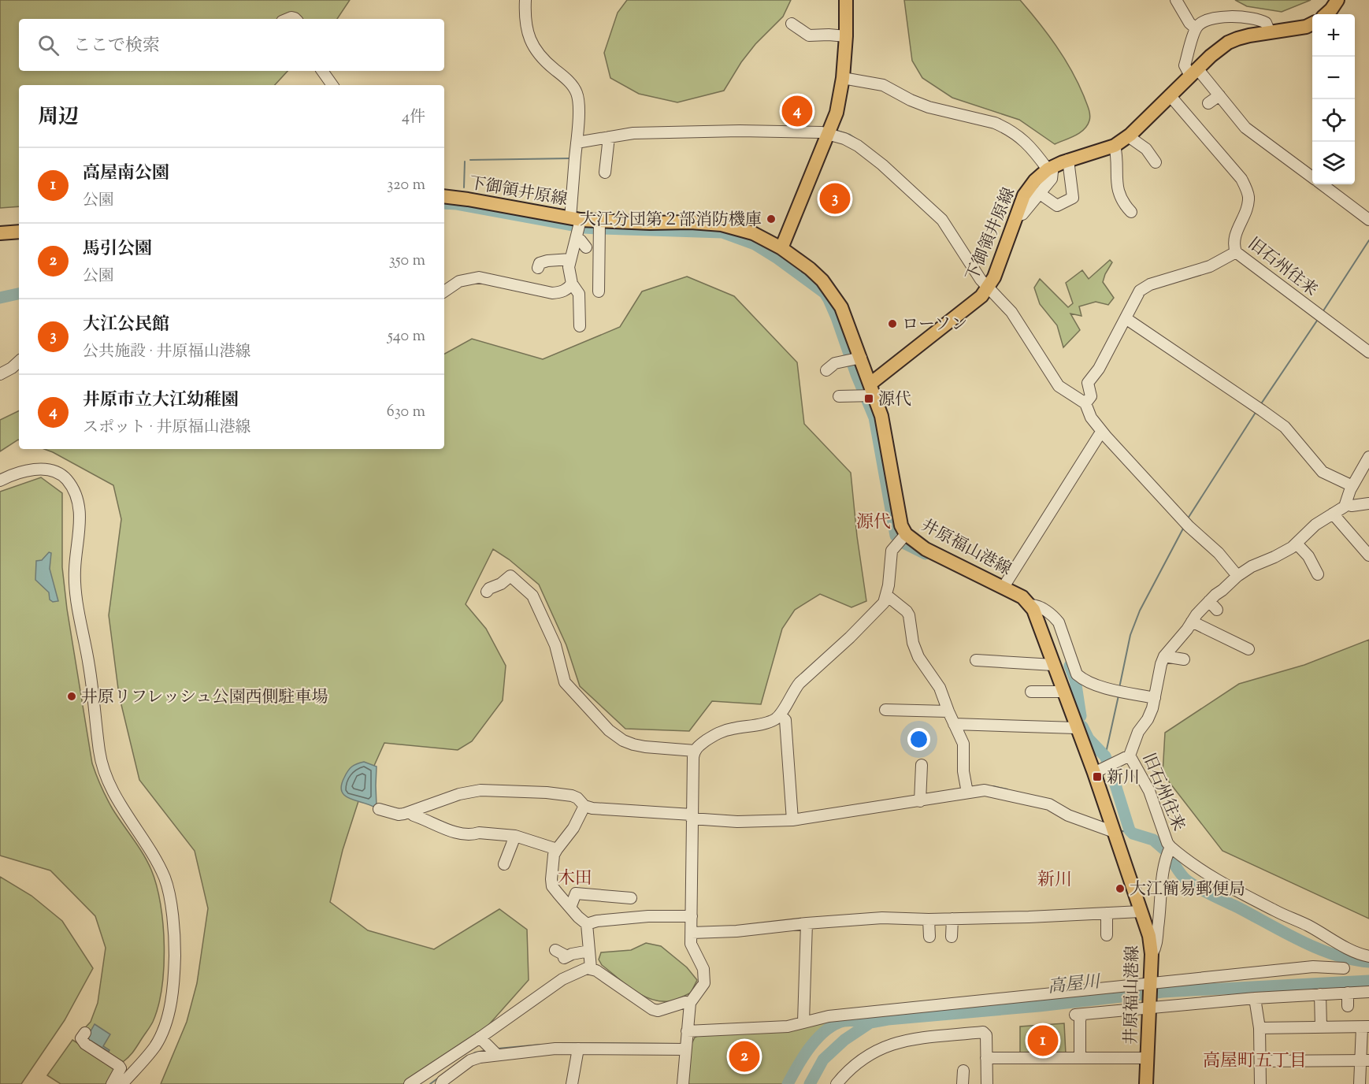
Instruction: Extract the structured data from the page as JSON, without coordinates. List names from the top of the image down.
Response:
{
  "streets": {
    "main road": ["下御領井原線", "井原福山港線"],
    "street": ["旧石州往来"]
  },
  "crossings": [
    ["下御領井原線", "旧石州往来"],
    ["下御領井原線", "井原福山港線"],
    ["旧石州往来", "井原福山港線"]
  ],
  "districts": [
    "源代",
    "木田",
    "新川",
    "高屋町五丁目"
  ],
  "water": ["高屋川"],
  "places": {
    "other": [
      "大江分団第２部消防機庫",
      "ローソン",
      "井原リフレッシュ公園西側駐車場",
      "大江簡易郵便局"
    ],
    "transit": ["源代", "新川"]
  },
  "page": {
    "map_buttons": ["+", "−"],
    "search": "ここで検索",
    "heading": ["周辺", "4件"],
    "pins": [
      "4",
      "3",
      "1",
      "2"
    ],
    "list": [
      {
        "mark": "1",
        "name": "高屋南公園",
        "note": "公園",
        "value": "320 m"
      },
      {
        "mark": "2",
        "name": "馬引公園",
        "note": "公園",
        "value": "350 m"
      },
      {
        "mark": "3",
        "name": "大江公民館",
        "note": "公共施設 · 井原福山港線",
        "value": "540 m"
      },
      {
        "mark": "4",
        "name": "井原市立大江幼稚園",
        "note": "スポット · 井原福山港線",
        "value": "630 m"
      }
    ]
  }
}
